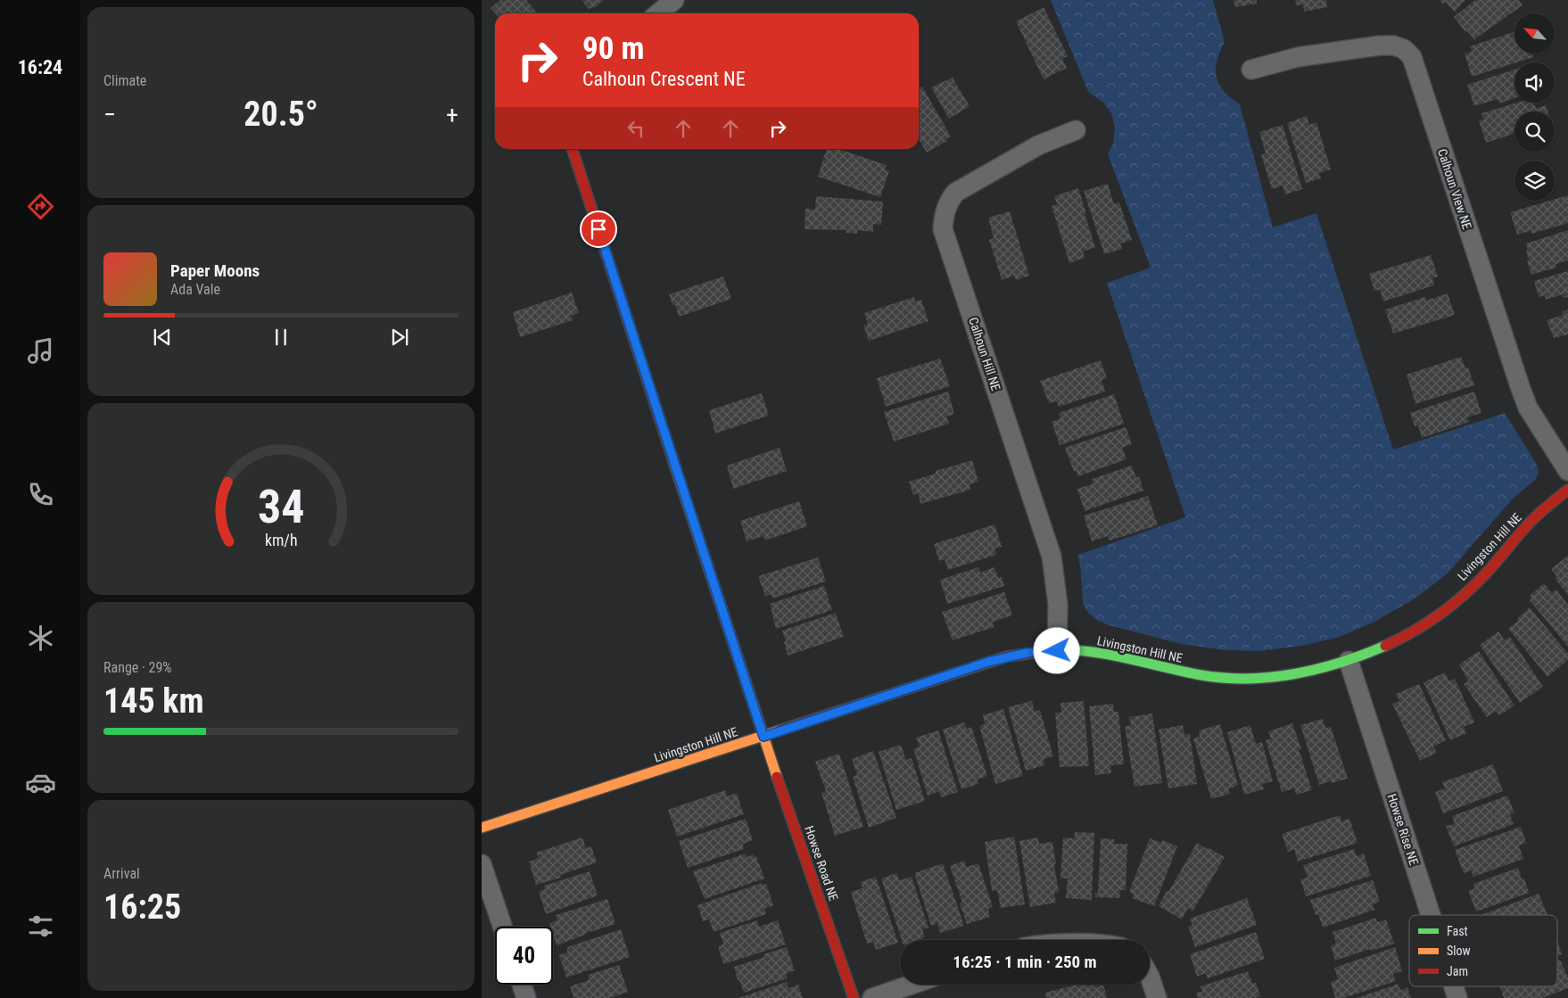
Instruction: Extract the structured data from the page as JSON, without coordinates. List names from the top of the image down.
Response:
{
  "streets": {
    "street": [
      "Calhoun View NE",
      "Calhoun Hill NE",
      "Livingston Hill NE",
      "Howse Rise NE",
      "Howse Road NE"
    ]
  },
  "crossings": [
    ["Calhoun Hill NE", "Livingston Hill NE"],
    ["Livingston Hill NE", "Howse Rise NE"],
    ["Livingston Hill NE", "Howse Road NE"]
  ],
  "legend": ["Fast", "Slow", "Jam"],
  "north": "top left",
  "page": {
    "tabs": "16:24",
    "tile": [
      "Climate",
      ["Range · 29%", "145 km"],
      ["Arrival", "16:25"]
    ],
    "turn": ["90 m", "Calhoun Crescent NE"],
    "heat": ["−", "20.5°", "+"],
    "song": ["Paper Moons", "Ada Vale"],
    "limit": "40",
    "trip": "16:25 · 1 min · 250 m",
    "gauge": ["34", "km/h"]
  }
}
